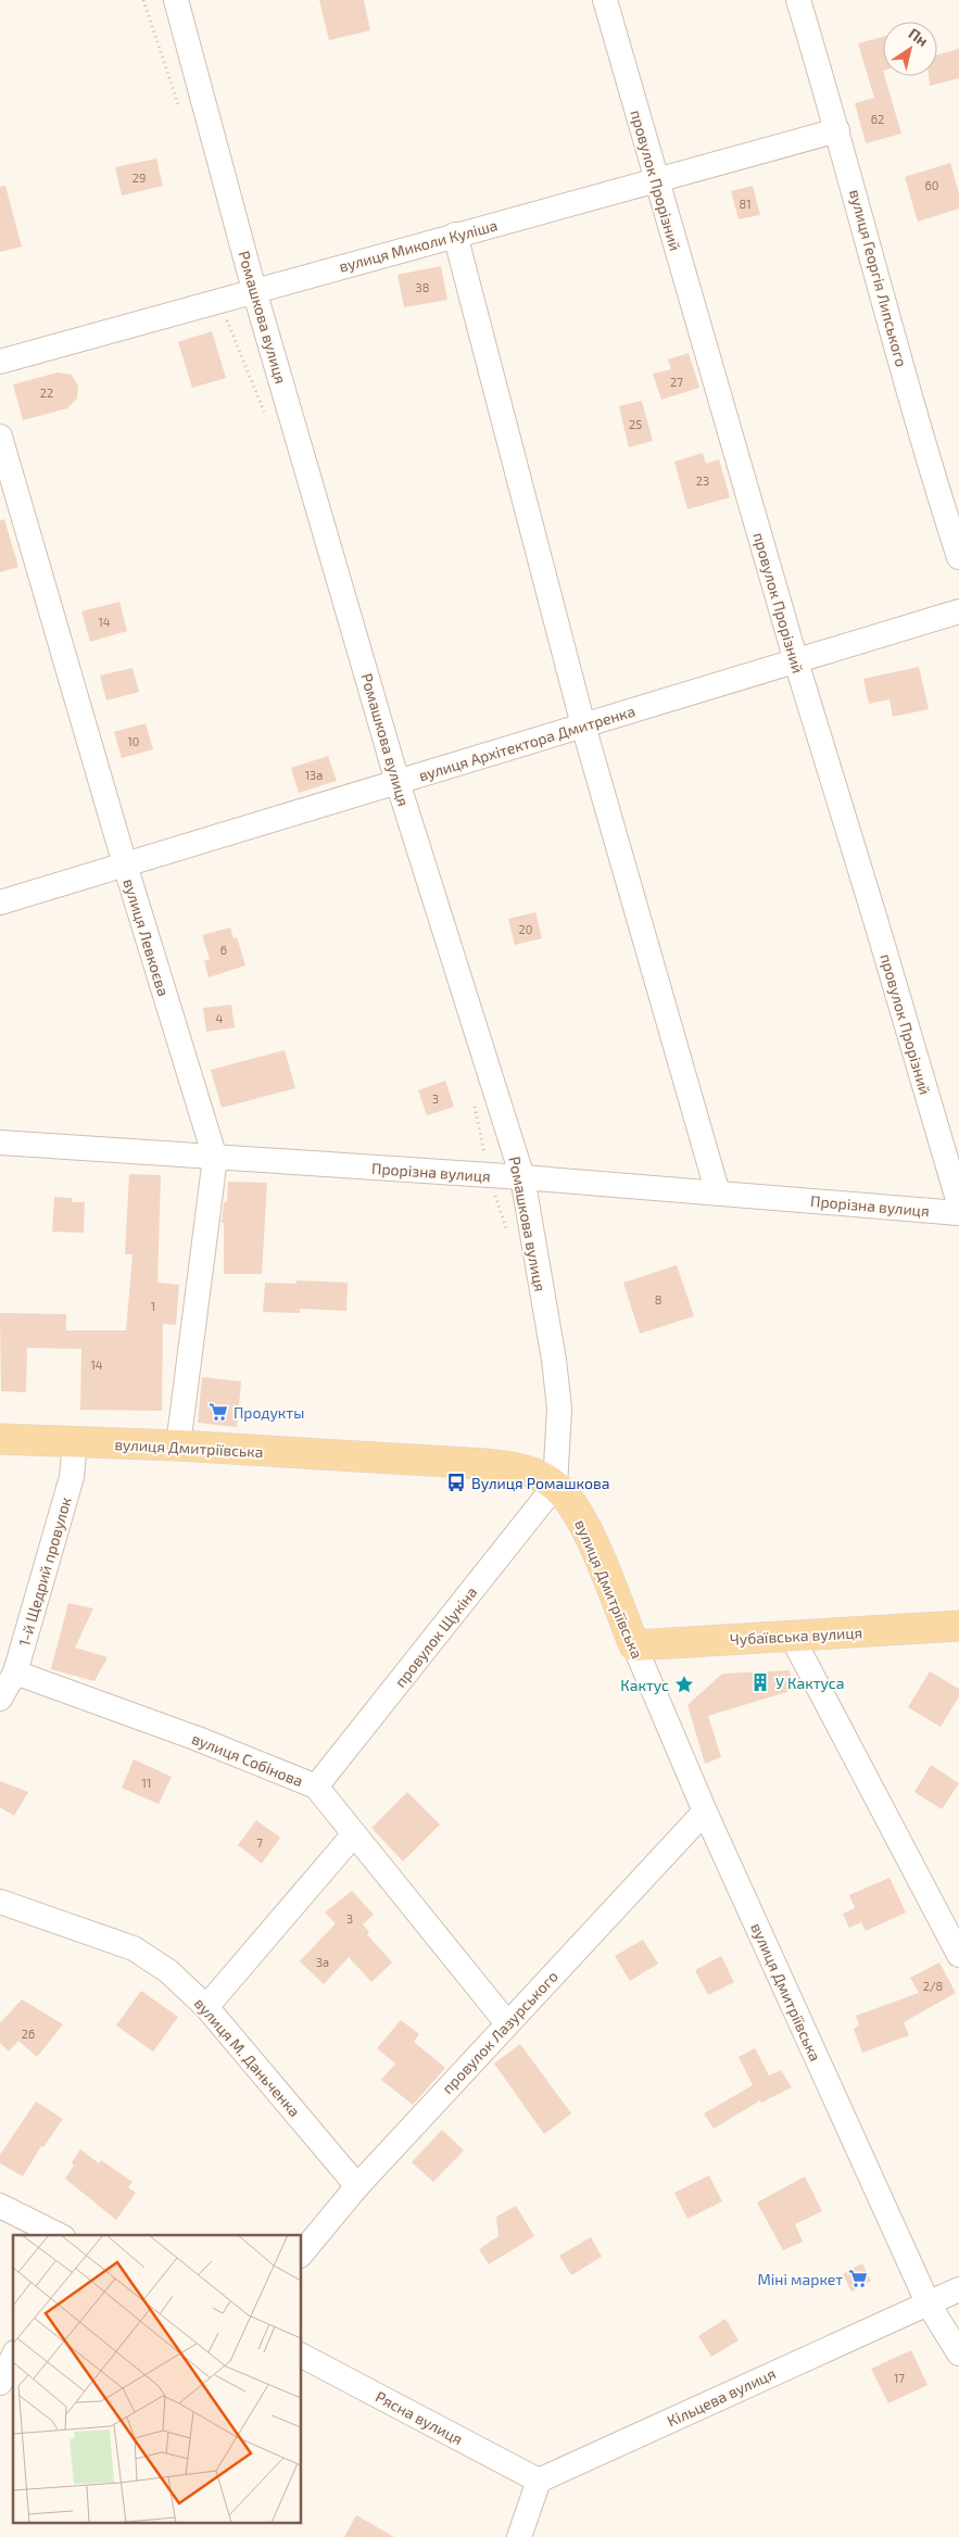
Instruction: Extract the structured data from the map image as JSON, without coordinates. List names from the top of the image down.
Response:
{
  "streets": {
    "main road": ["вулиця Дмитріївська", "Чубаївська вулиця"],
    "street": [
      "провулок Прорізний",
      "вулиця Миколи Куліша",
      "вулиця Георгія Липського",
      "Ромашкова вулиця",
      "вулиця Архітектора Дмитренка",
      "вулиця Левкоєва",
      "Прорізна вулиця",
      "1-й Щедрий провулок",
      "провулок Щукіна",
      "вулиця Собінова",
      "провулок Лазурського",
      "вулиця М. Даньченка",
      "Кільцева вулиця",
      "Рясна вулиця"
    ]
  },
  "crossings": [
    ["провулок Прорізний", "вулиця Миколи Куліша"],
    ["провулок Прорізний", "вулиця Архітектора Дмитренка"],
    ["вулиця Миколи Куліша", "вулиця Георгія Липського"],
    ["вулиця Миколи Куліша", "Ромашкова вулиця"],
    ["Ромашкова вулиця", "вулиця Архітектора Дмитренка"],
    ["Ромашкова вулиця", "Прорізна вулиця"],
    ["Ромашкова вулиця", "вулиця Дмитріївська"],
    ["Ромашкова вулиця", "провулок Щукіна"],
    ["вулиця Архітектора Дмитренка", "вулиця Левкоєва"],
    ["вулиця Левкоєва", "Прорізна вулиця"],
    ["вулиця Левкоєва", "вулиця Дмитріївська"],
    ["вулиця Дмитріївська", "1-й Щедрий провулок"],
    ["вулиця Дмитріївська", "Чубаївська вулиця"],
    ["вулиця Дмитріївська", "провулок Щукіна"],
    ["вулиця Дмитріївська", "провулок Лазурського"],
    ["вулиця Дмитріївська", "Кільцева вулиця"],
    ["1-й Щедрий провулок", "вулиця Собінова"],
    ["провулок Щукіна", "вулиця Собінова"],
    ["вулиця Собінова", "провулок Лазурського"],
    ["провулок Лазурського", "вулиця М. Даньченка"],
    ["Кільцева вулиця", "Рясна вулиця"]
  ],
  "places": {
    "supermarket": ["Продукты", "Міні маркет"],
    "bus stop": ["Вулиця Ромашкова"],
    "building": ["У Кактуса"],
    "place": ["Кактус"]
  },
  "house_numbers": [
    "62",
    "29",
    "60",
    "81",
    "38",
    "27",
    "22",
    "25",
    "23",
    "14",
    "10",
    "13а",
    "20",
    "6",
    "4",
    "3",
    "8",
    "1",
    "14",
    "11",
    "7",
    "3",
    "3а",
    "2/8",
    "26",
    "17"
  ],
  "north": "top right"
}
